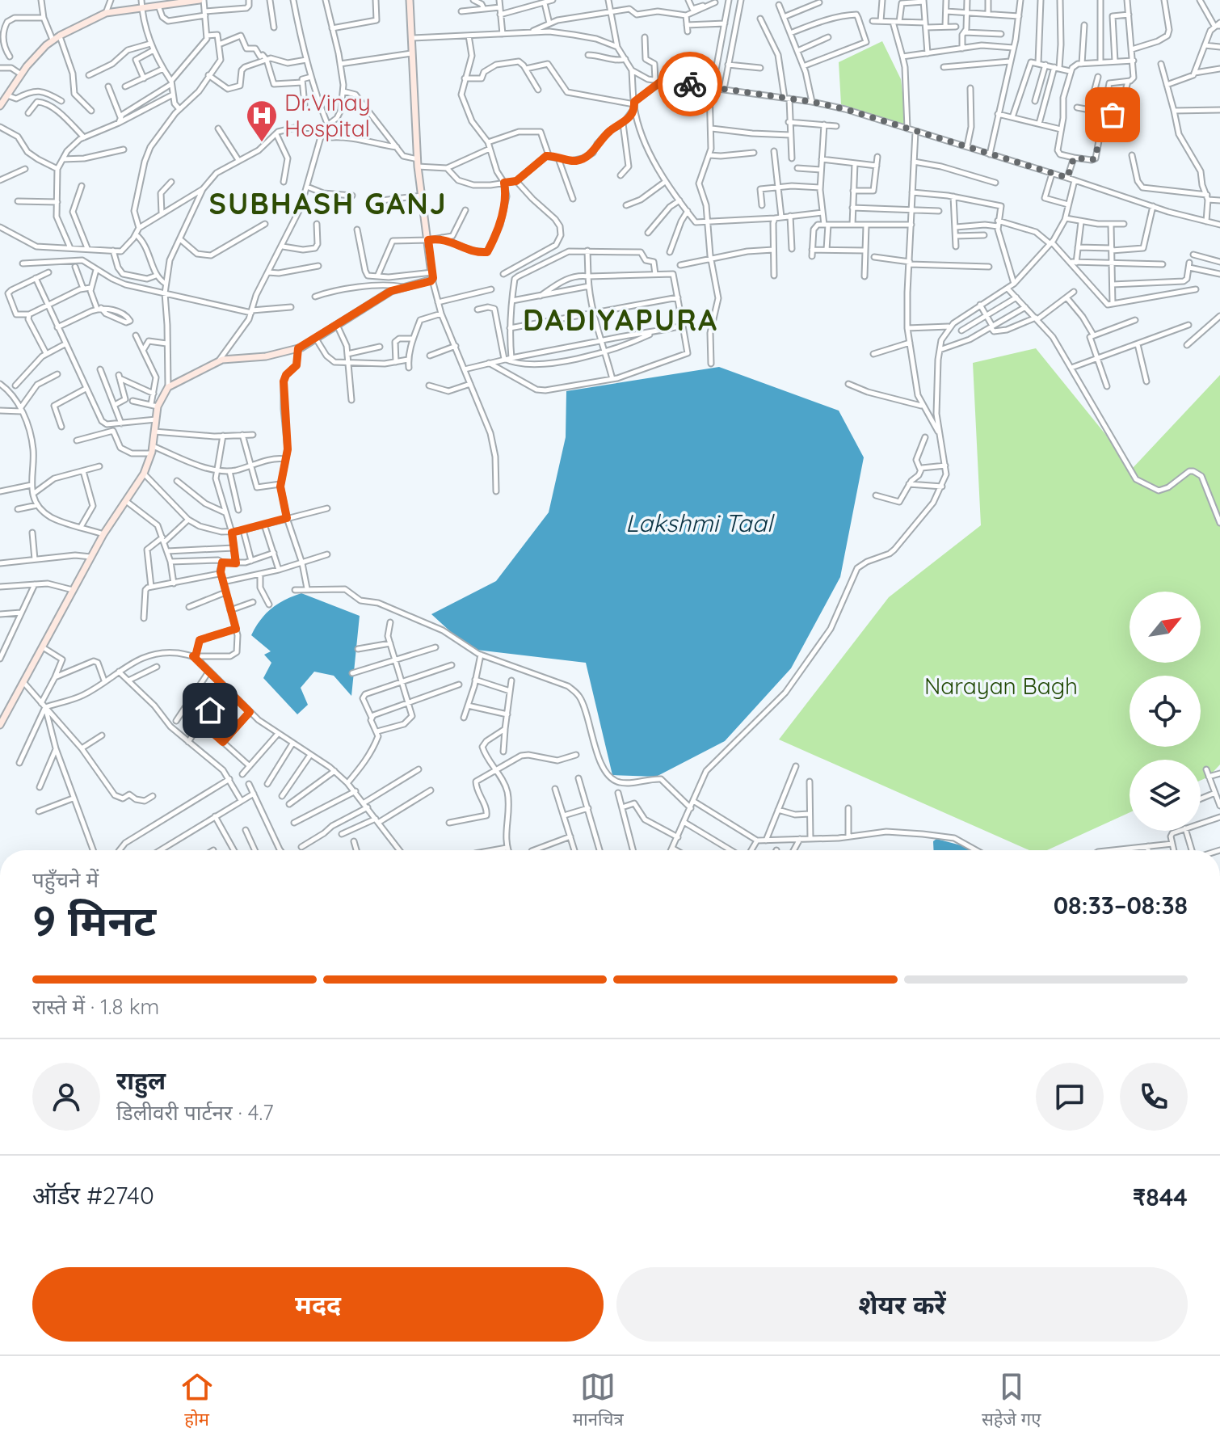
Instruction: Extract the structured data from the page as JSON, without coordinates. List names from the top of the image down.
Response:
{
  "districts": ["SUBHASH GANJ", "DADIYAPURA"],
  "water": ["Lakshmi Taal"],
  "parks": ["Narayan Bagh"],
  "places": {
    "hospital": ["Dr.Vinay Hospital"]
  },
  "north": "top right",
  "page": {
    "heading": ["9 मिनट", "पहुँचने में", "08:33–08:38"],
    "panel": [
      "राहुल",
      "डिलीवरी पार्टनर · 4.7",
      "ऑर्डर #2740",
      "₹844"
    ],
    "bar": "रास्ते में · 1.8 km",
    "buttons": ["मदद", "शेयर करें"],
    "tabs": ["होम", "मानचित्र", "सहेजे गए"]
  }
}
